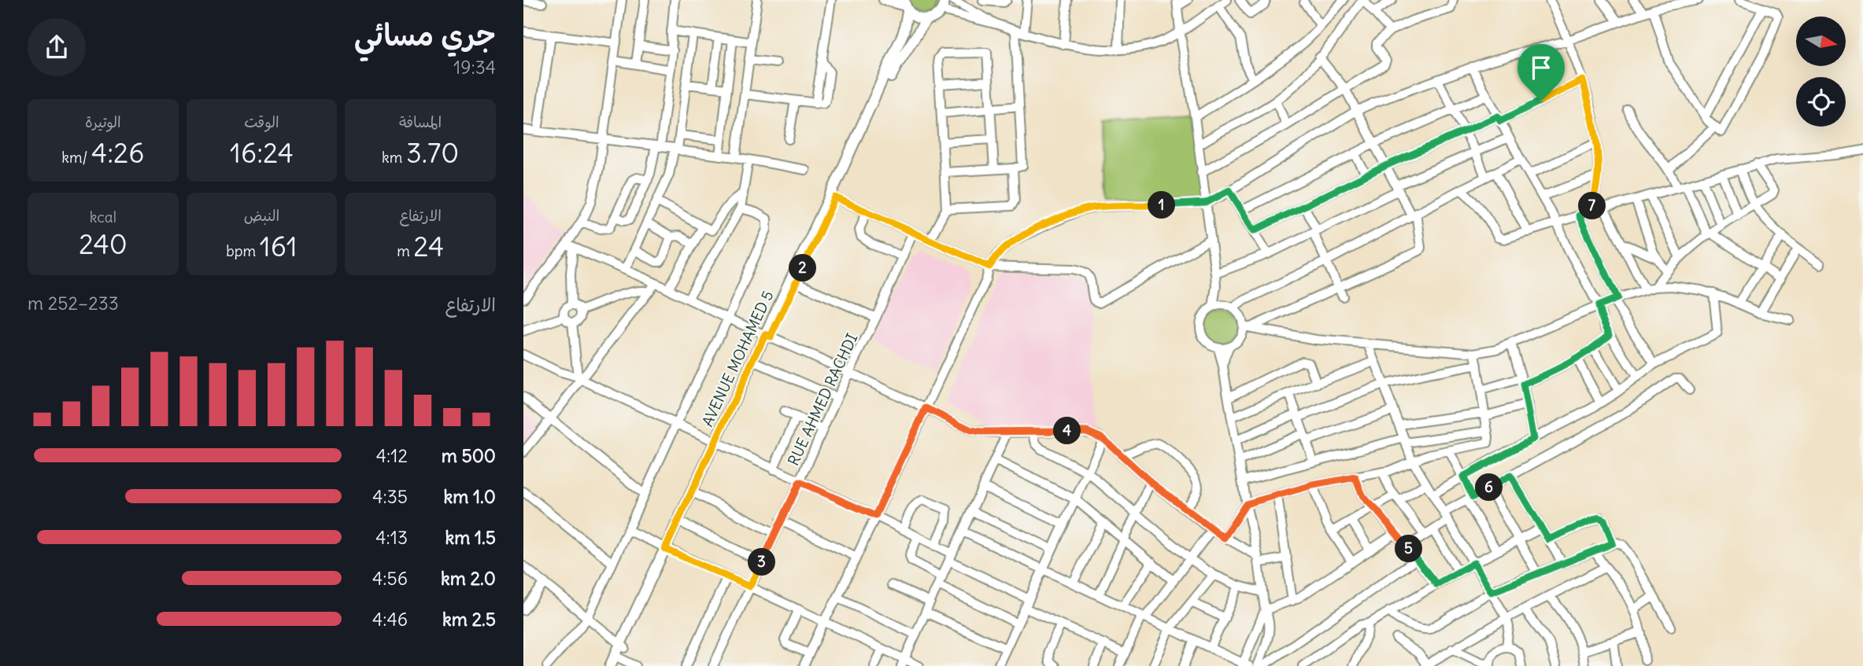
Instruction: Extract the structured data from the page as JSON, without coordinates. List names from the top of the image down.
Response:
{
  "streets": {
    "main road": ["AVENUE MOHAMED 5"],
    "street": ["RUE AHMED RACHDI"]
  },
  "north": "right",
  "page": {
    "heading": ["جري مسائي", "19:34"],
    "stats": [
      ["المسافة", "3.70 km"],
      ["الوقت", "16:24"],
      ["الوتيرة", "4:26 /km"],
      ["الارتفاع", "24 m"],
      ["النبض", "161 bpm"],
      ["kcal", "240"]
    ],
    "pins": [
      "1",
      "7",
      "2",
      "4",
      "6",
      "5",
      "3"
    ],
    "chart": ["الارتفاع", "233–252 m"],
    "list": [
      {
        "name": "500 m",
        "note": "4:12"
      },
      {
        "name": "1.0 km",
        "note": "4:35"
      },
      {
        "name": "1.5 km",
        "note": "4:13"
      },
      {
        "name": "2.0 km",
        "note": "4:56"
      },
      {
        "name": "2.5 km",
        "note": "4:46"
      }
    ]
  }
}
